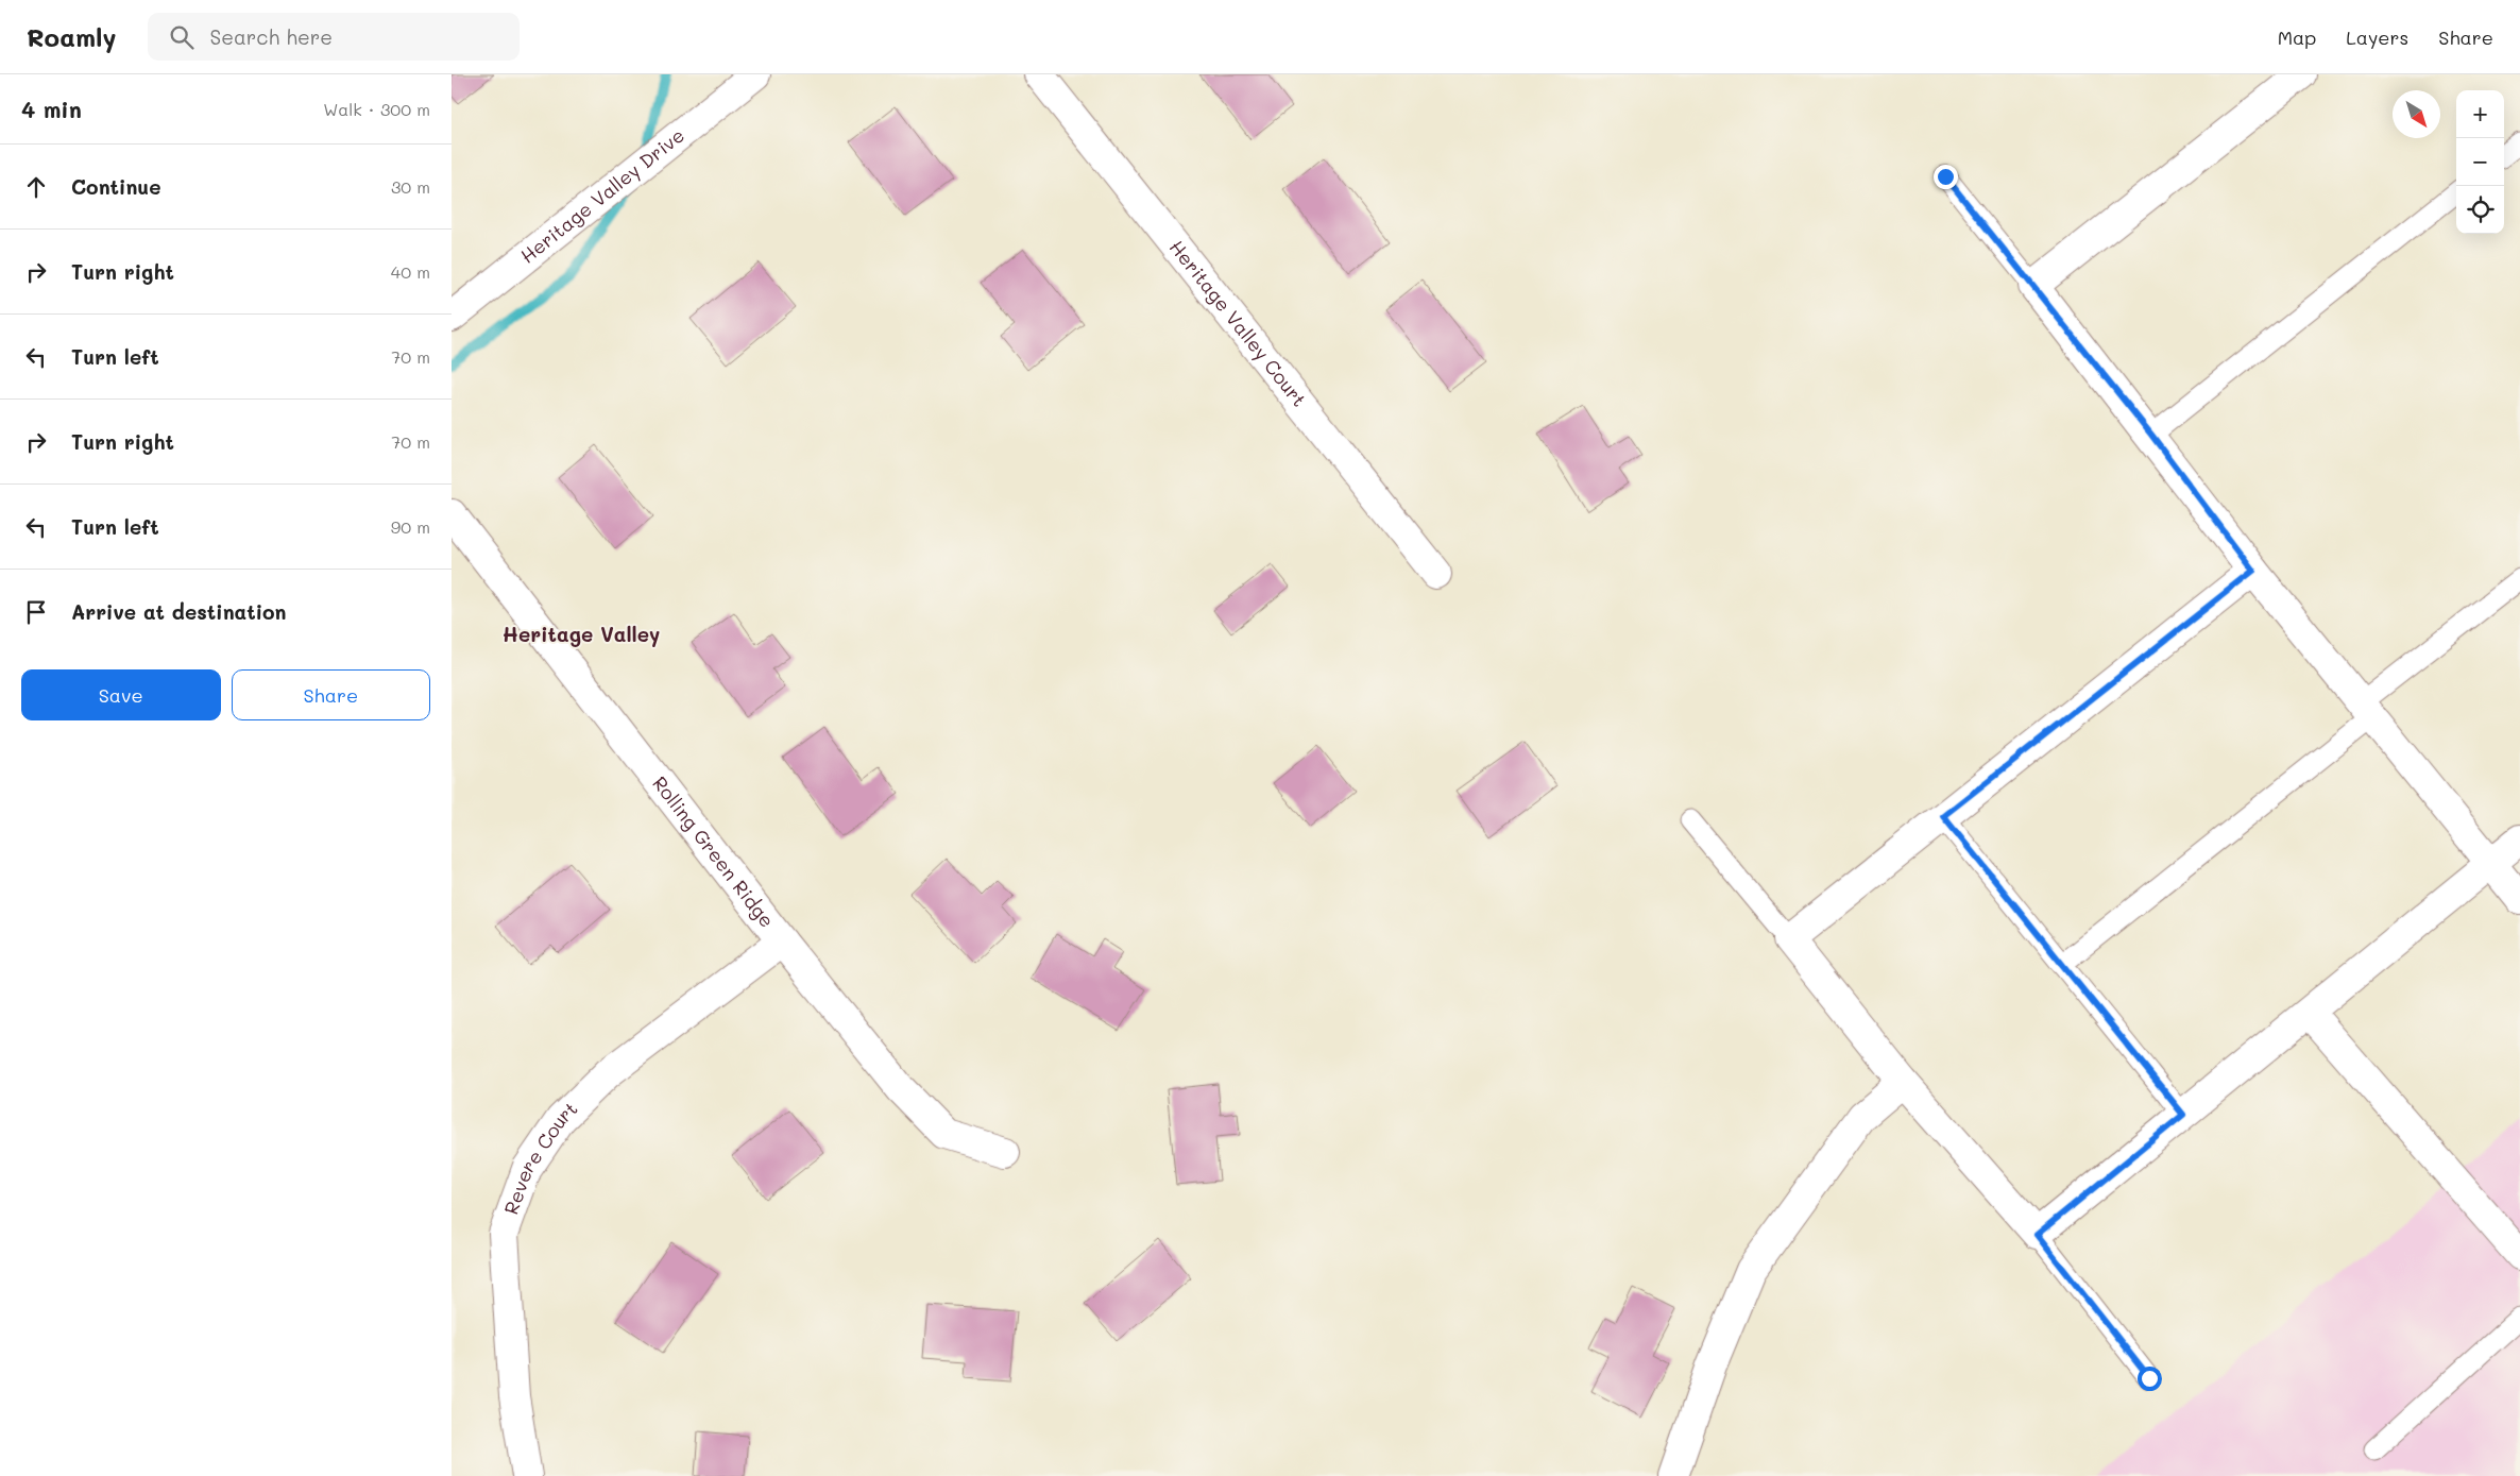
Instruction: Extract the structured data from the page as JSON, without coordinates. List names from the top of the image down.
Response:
{
  "streets": {
    "street": [
      "Heritage Valley Drive",
      "Heritage Valley Court",
      "Rolling Green Ridge",
      "Revere Court"
    ]
  },
  "crossings": [
    ["Rolling Green Ridge", "Revere Court"]
  ],
  "districts": ["Heritage Valley"],
  "north": "bottom right",
  "page": {
    "header": "Roamly",
    "search": "Search here",
    "nav": ["Map", "Layers", "Share"],
    "heading": ["4 min", "Walk · 300 m"],
    "map_buttons": ["+", "−"],
    "list": [
      ["Continue", "30 m"],
      ["Turn right", "40 m"],
      ["Turn left", "70 m"],
      ["Turn right", "70 m"],
      ["Turn left", "90 m"],
      "Arrive at destination"
    ],
    "buttons": ["Save", "Share"]
  }
}
